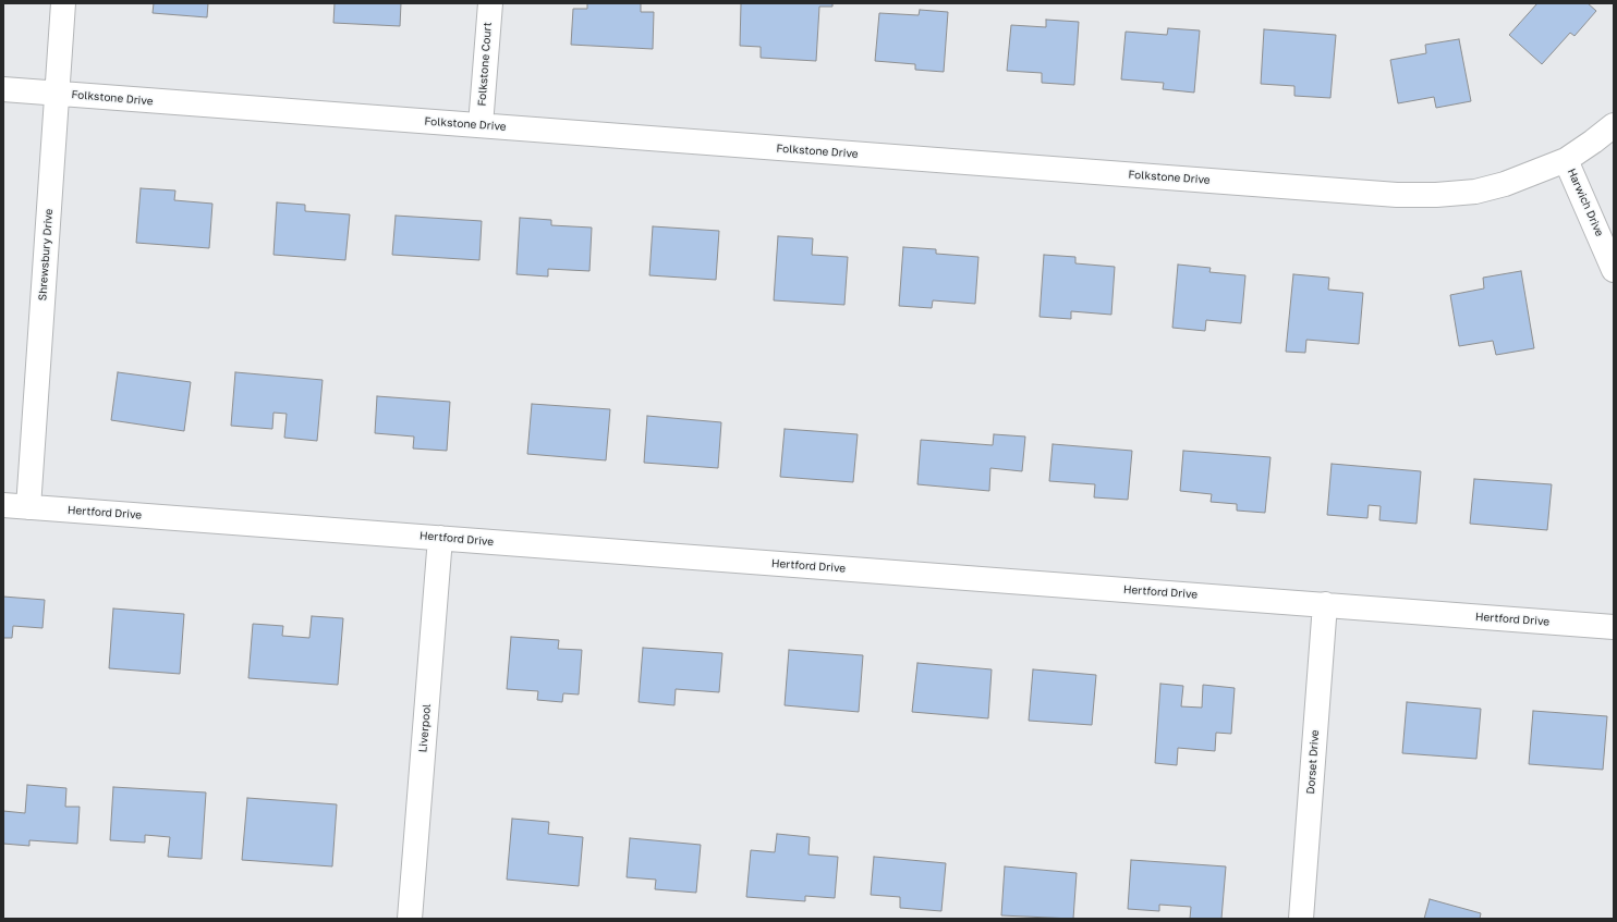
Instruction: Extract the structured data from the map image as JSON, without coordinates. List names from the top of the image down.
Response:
{
  "streets": {
    "street": [
      "Folkstone Court",
      "Folkstone Drive",
      "Harwich Drive",
      "Shrewsbury Drive",
      "Hertford Drive",
      "Liverpool",
      "Dorset Drive"
    ]
  },
  "crossings": [
    ["Folkstone Court", "Folkstone Drive"],
    ["Folkstone Drive", "Harwich Drive"],
    ["Folkstone Drive", "Shrewsbury Drive"],
    ["Shrewsbury Drive", "Hertford Drive"],
    ["Hertford Drive", "Liverpool"],
    ["Hertford Drive", "Dorset Drive"]
  ]
}
